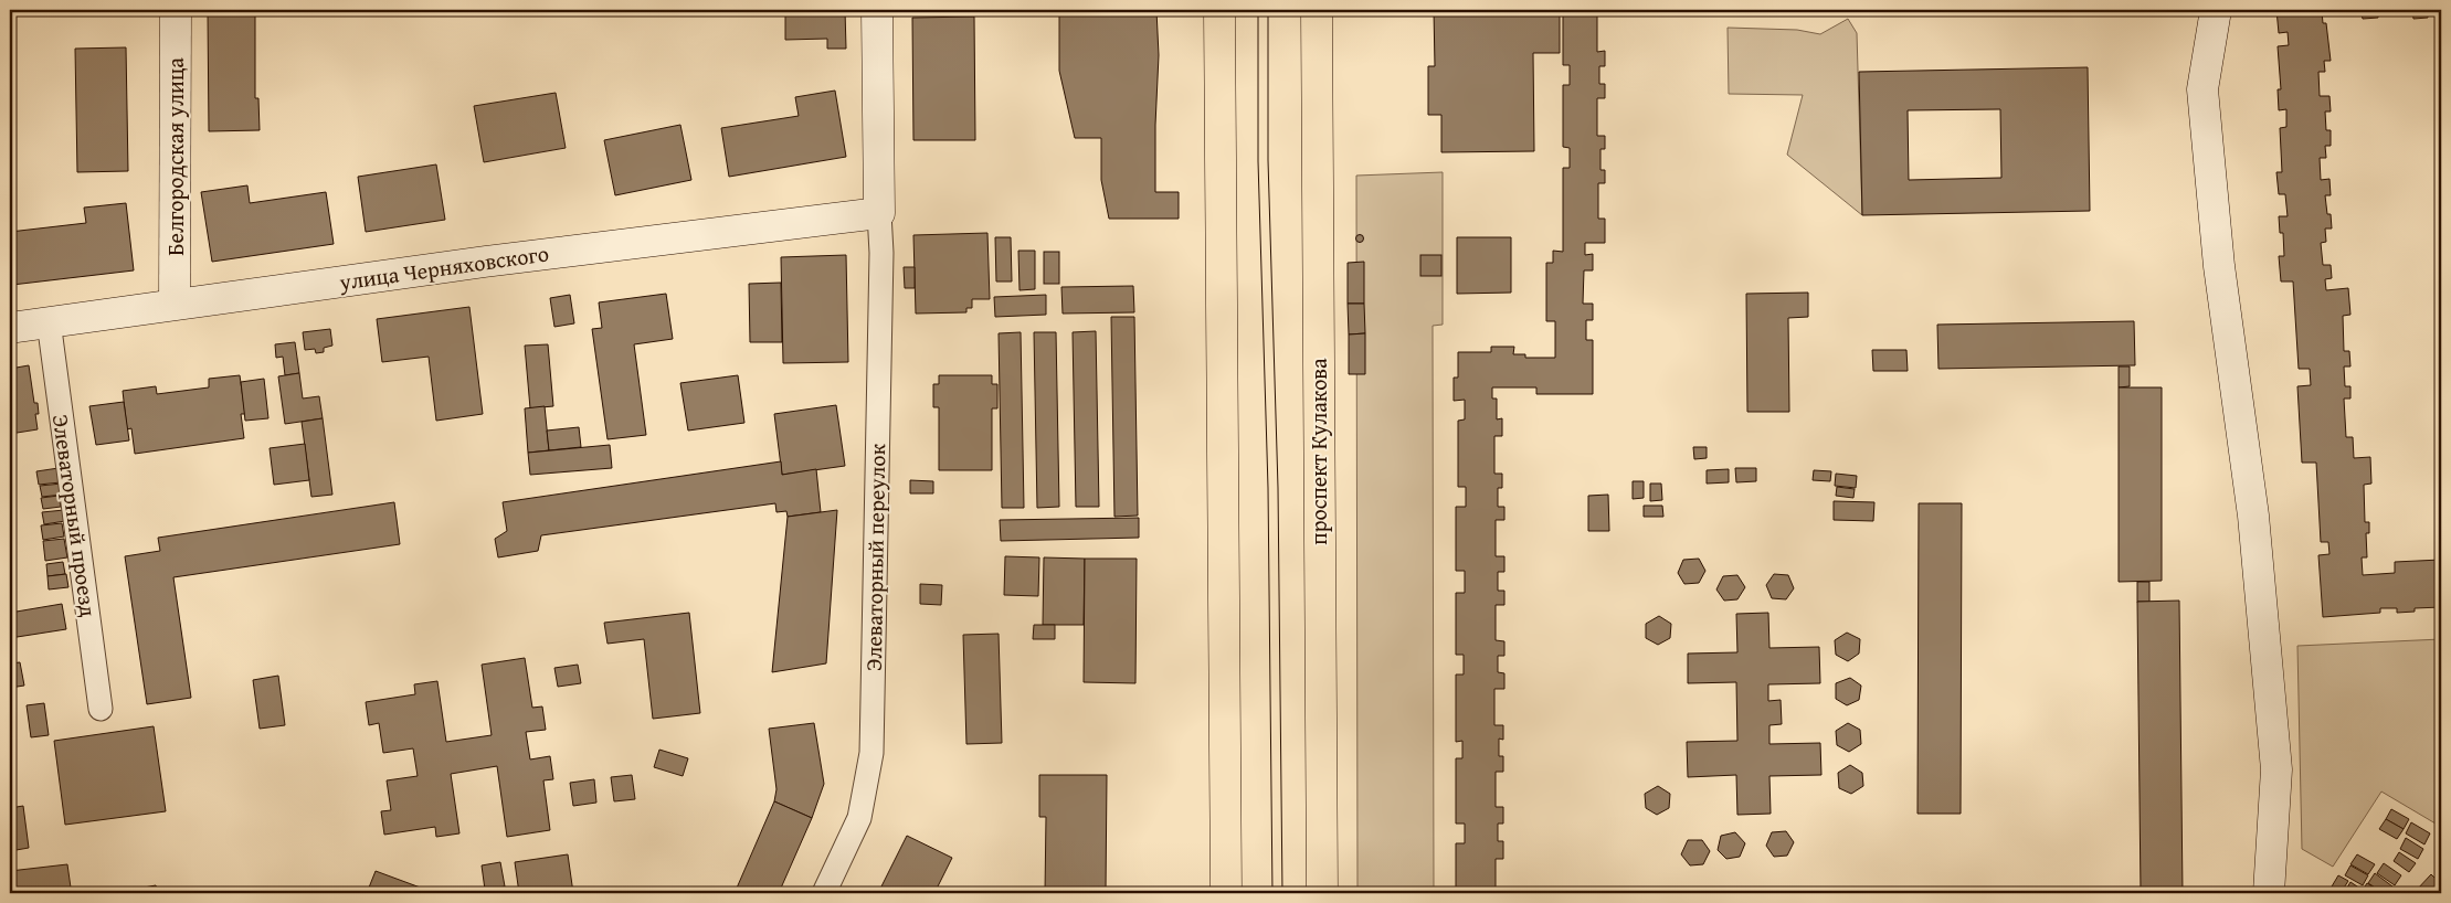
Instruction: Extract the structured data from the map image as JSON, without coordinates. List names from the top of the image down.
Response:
{
  "streets": {
    "main road": ["проспект Кулакова"],
    "street": [
      "Белгородская улица",
      "улица Черняховского",
      "Элеваторный проезд",
      "Элеваторный переулок"
    ]
  },
  "crossings": [
    ["Белгородская улица", "улица Черняховского"],
    ["улица Черняховского", "Элеваторный проезд"],
    ["улица Черняховского", "Элеваторный переулок"]
  ]
}
